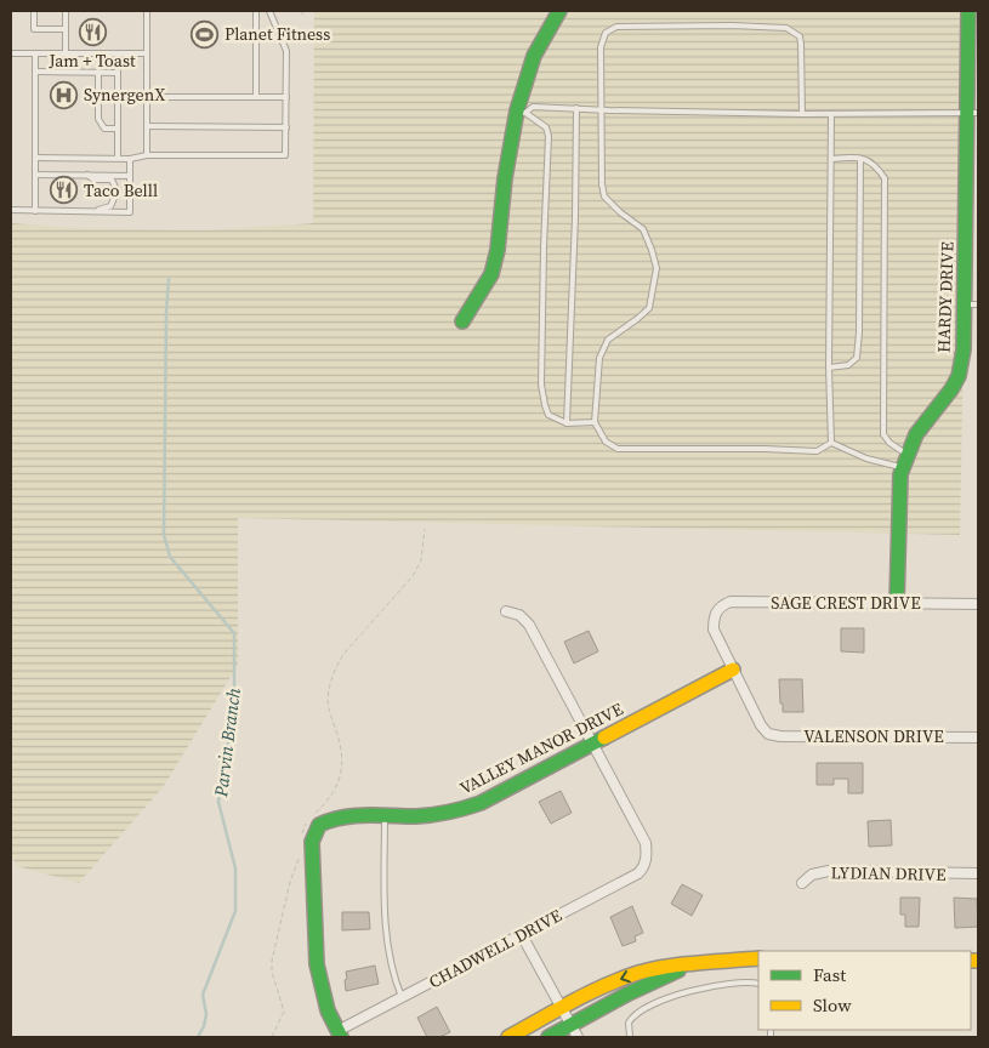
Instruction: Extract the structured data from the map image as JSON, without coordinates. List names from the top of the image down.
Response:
{
  "streets": {
    "street": [
      "HARDY DRIVE",
      "SAGE CREST DRIVE",
      "VALENSON DRIVE",
      "VALLEY MANOR DRIVE",
      "LYDIAN DRIVE",
      "CHADWELL DRIVE"
    ]
  },
  "crossings": [
    ["HARDY DRIVE", "SAGE CREST DRIVE"],
    ["SAGE CREST DRIVE", "VALENSON DRIVE"],
    ["SAGE CREST DRIVE", "VALLEY MANOR DRIVE"],
    ["VALENSON DRIVE", "VALLEY MANOR DRIVE"],
    ["VALLEY MANOR DRIVE", "CHADWELL DRIVE"]
  ],
  "water": ["Parvin Branch"],
  "places": {
    "restaurant": ["Jam + Toast", "Taco Belll"],
    "sports": ["Planet Fitness"],
    "hospital": ["SynergenX"]
  },
  "legend": ["Fast", "Slow"]
}
